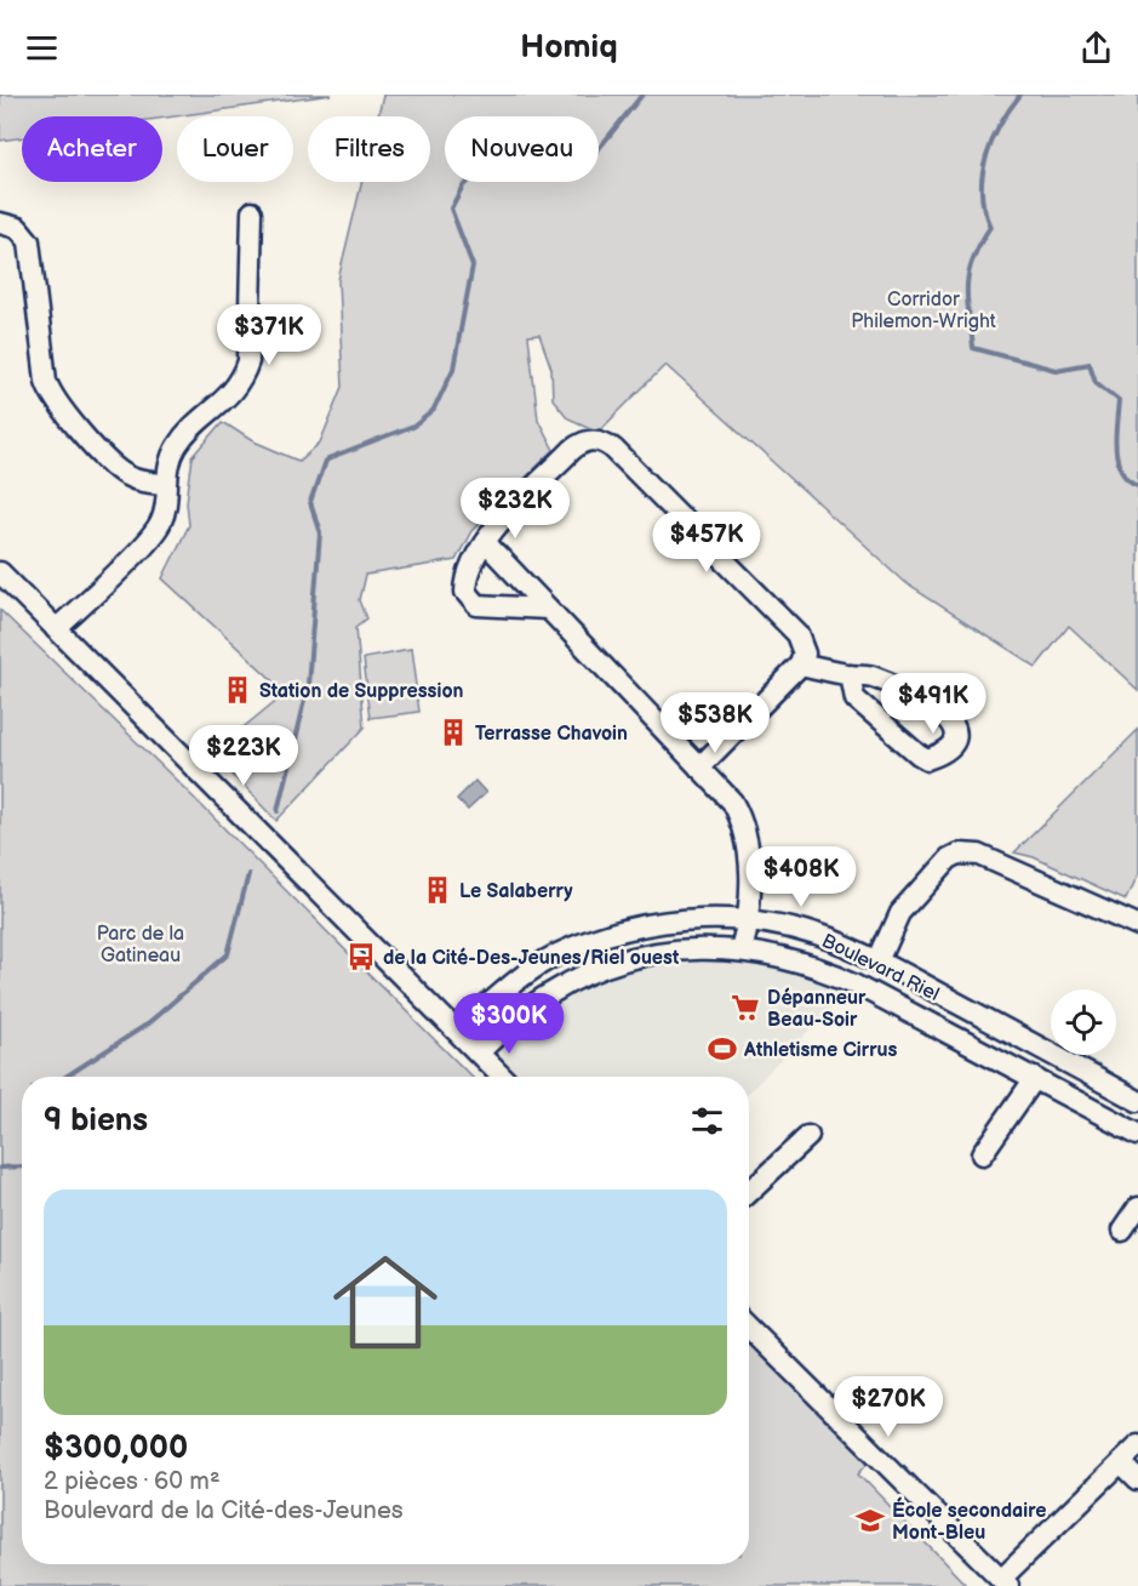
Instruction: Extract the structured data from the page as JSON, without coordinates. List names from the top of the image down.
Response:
{
  "streets": {
    "street": ["Boulevard Riel"]
  },
  "parks": ["Corridor Philemon-Wright", "Parc de la Gatineau"],
  "places": {
    "building": ["Station de Suppression", "Terrasse Chavoin", "Le Salaberry"],
    "bus stop": ["de la Cité-Des-Jeunes/Riel ouest"],
    "supermarket": ["Dépanneur Beau-Soir"],
    "sports": ["Athletisme Cirrus"],
    "school or university": ["École secondaire Mont-Bleu"]
  },
  "page": {
    "header": "Homiq",
    "chip": [
      "Acheter",
      "Louer",
      "Filtres",
      "Nouveau"
    ],
    "price": [
      "$371K",
      "$232K",
      "$457K",
      "$491K",
      "$538K",
      "$223K",
      "$408K",
      "$300K",
      "$270K"
    ],
    "heading": "9 biens",
    "list": [
      {
        "name": "$300,000",
        "note": "2 pièces · 60 m² · Boulevard de la Cité-des-Jeunes"
      }
    ]
  }
}
